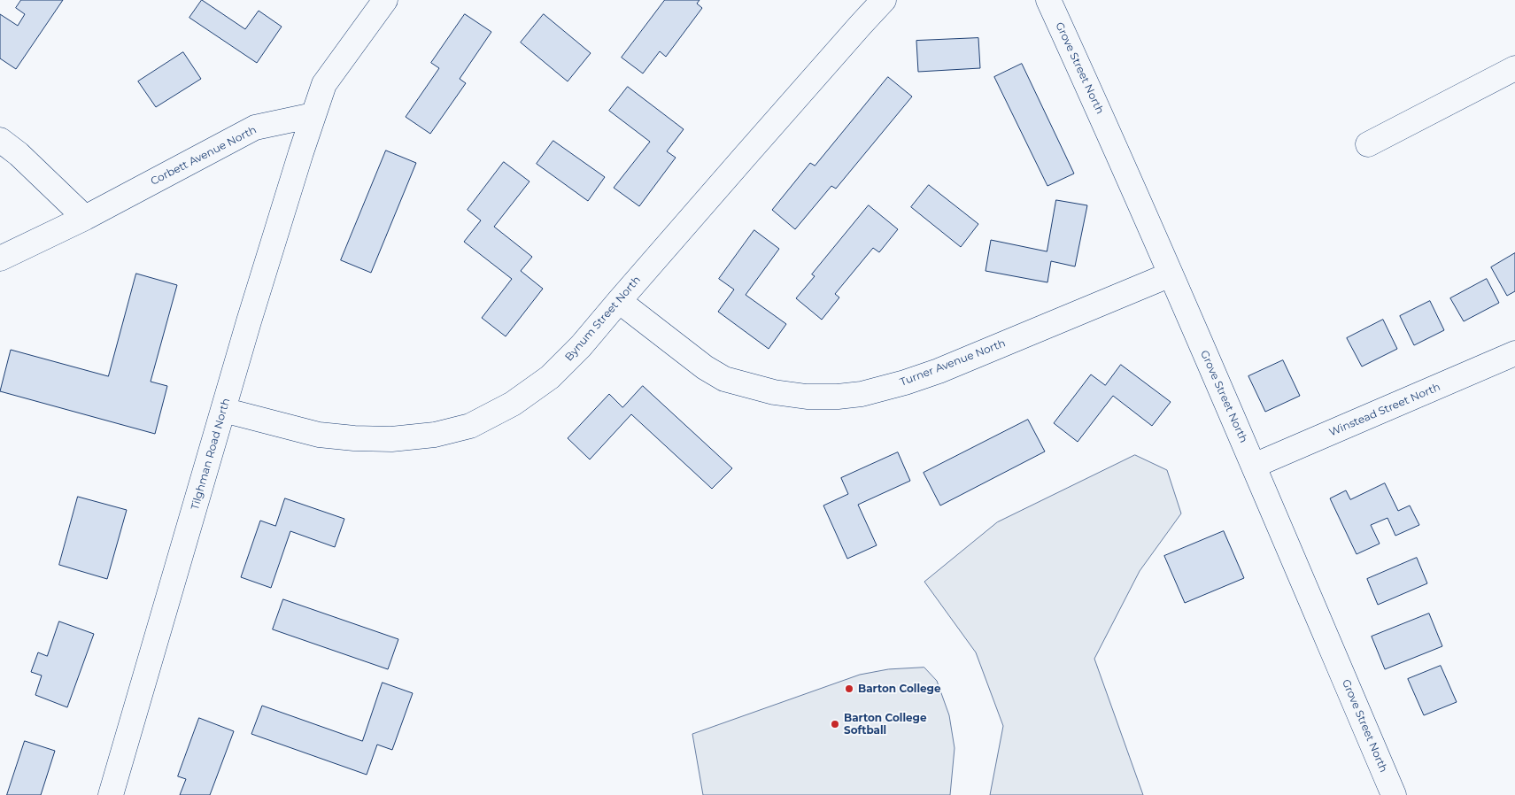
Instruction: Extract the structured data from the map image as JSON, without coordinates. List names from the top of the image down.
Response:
{
  "streets": {
    "street": [
      "Grove Street North",
      "Corbett Avenue North",
      "Bynum Street North",
      "Turner Avenue North",
      "Winstead Street North",
      "Tilghman Road North"
    ]
  },
  "crossings": [
    ["Grove Street North", "Turner Avenue North"],
    ["Grove Street North", "Winstead Street North"],
    ["Corbett Avenue North", "Tilghman Road North"],
    ["Bynum Street North", "Turner Avenue North"],
    ["Bynum Street North", "Tilghman Road North"]
  ],
  "places": ["Barton College", "Barton College Softball"]
}
